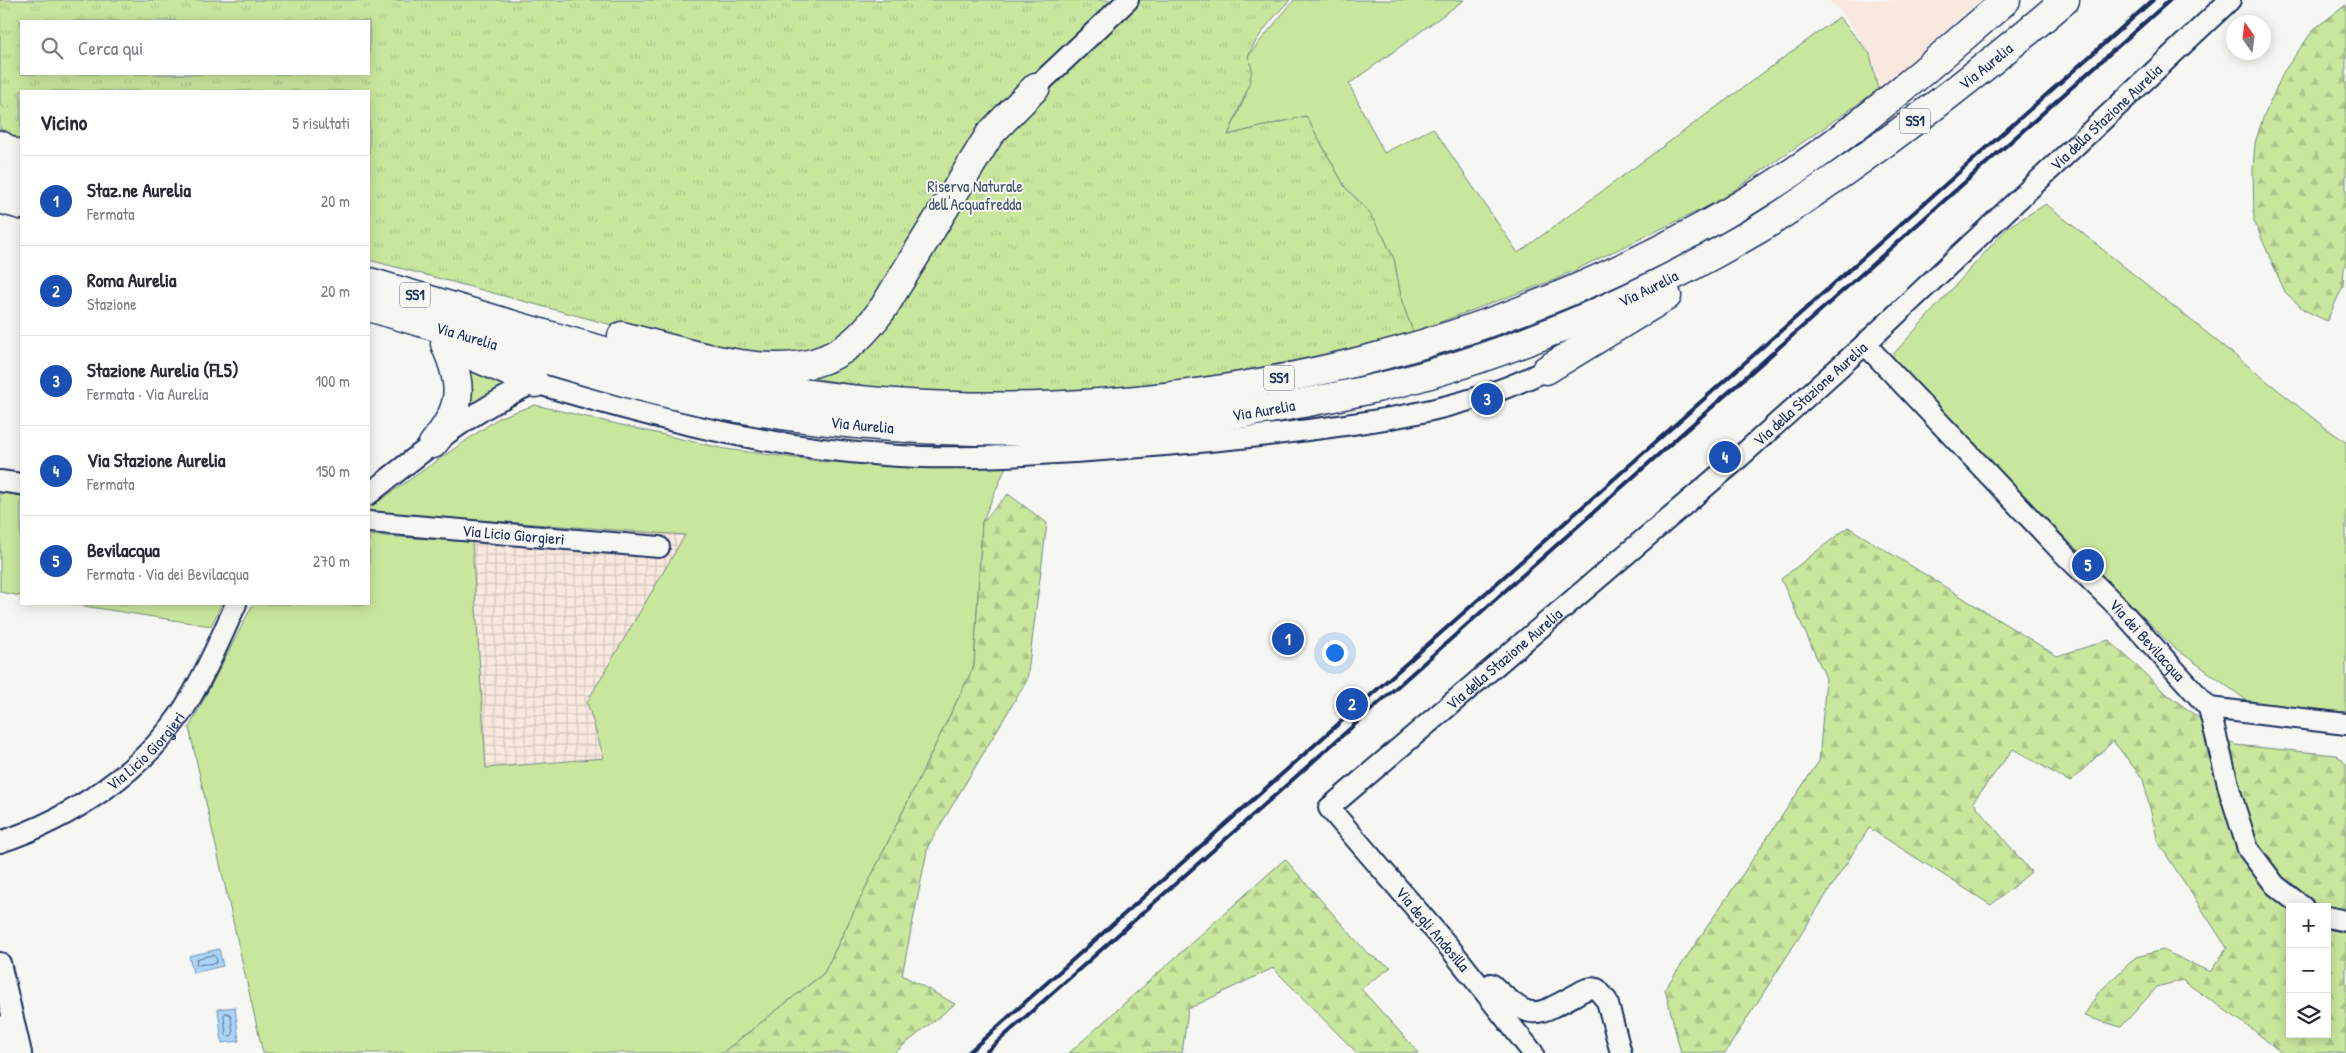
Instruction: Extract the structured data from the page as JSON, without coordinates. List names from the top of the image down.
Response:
{
  "streets": {
    "highway": ["Via Aurelia", "SS1"],
    "street": [
      "Via della Stazione Aurelia",
      "Via Licio Giorgieri",
      "Via dei Bevilacqua",
      "Via degli Andosilla"
    ]
  },
  "crossings": [
    ["Via della Stazione Aurelia", "Via dei Bevilacqua"],
    ["Via della Stazione Aurelia", "Via degli Andosilla"]
  ],
  "parks": ["Riserva Naturale dell'Acquafredda"],
  "north": "top",
  "page": {
    "search": "Cerca qui",
    "heading": ["Vicino", "5 risultati"],
    "list": [
      {
        "mark": "1",
        "name": "Staz.ne Aurelia",
        "note": "Fermata",
        "value": "20 m"
      },
      {
        "mark": "2",
        "name": "Roma Aurelia",
        "note": "Stazione",
        "value": "20 m"
      },
      {
        "mark": "3",
        "name": "Stazione Aurelia (FL5)",
        "note": "Fermata · Via Aurelia",
        "value": "100 m"
      },
      {
        "mark": "4",
        "name": "Via Stazione Aurelia",
        "note": "Fermata",
        "value": "150 m"
      },
      {
        "mark": "5",
        "name": "Bevilacqua",
        "note": "Fermata · Via dei Bevilacqua",
        "value": "270 m"
      }
    ],
    "pins": [
      "3",
      "4",
      "5",
      "1",
      "2"
    ],
    "map_buttons": ["+", "−"]
  }
}
